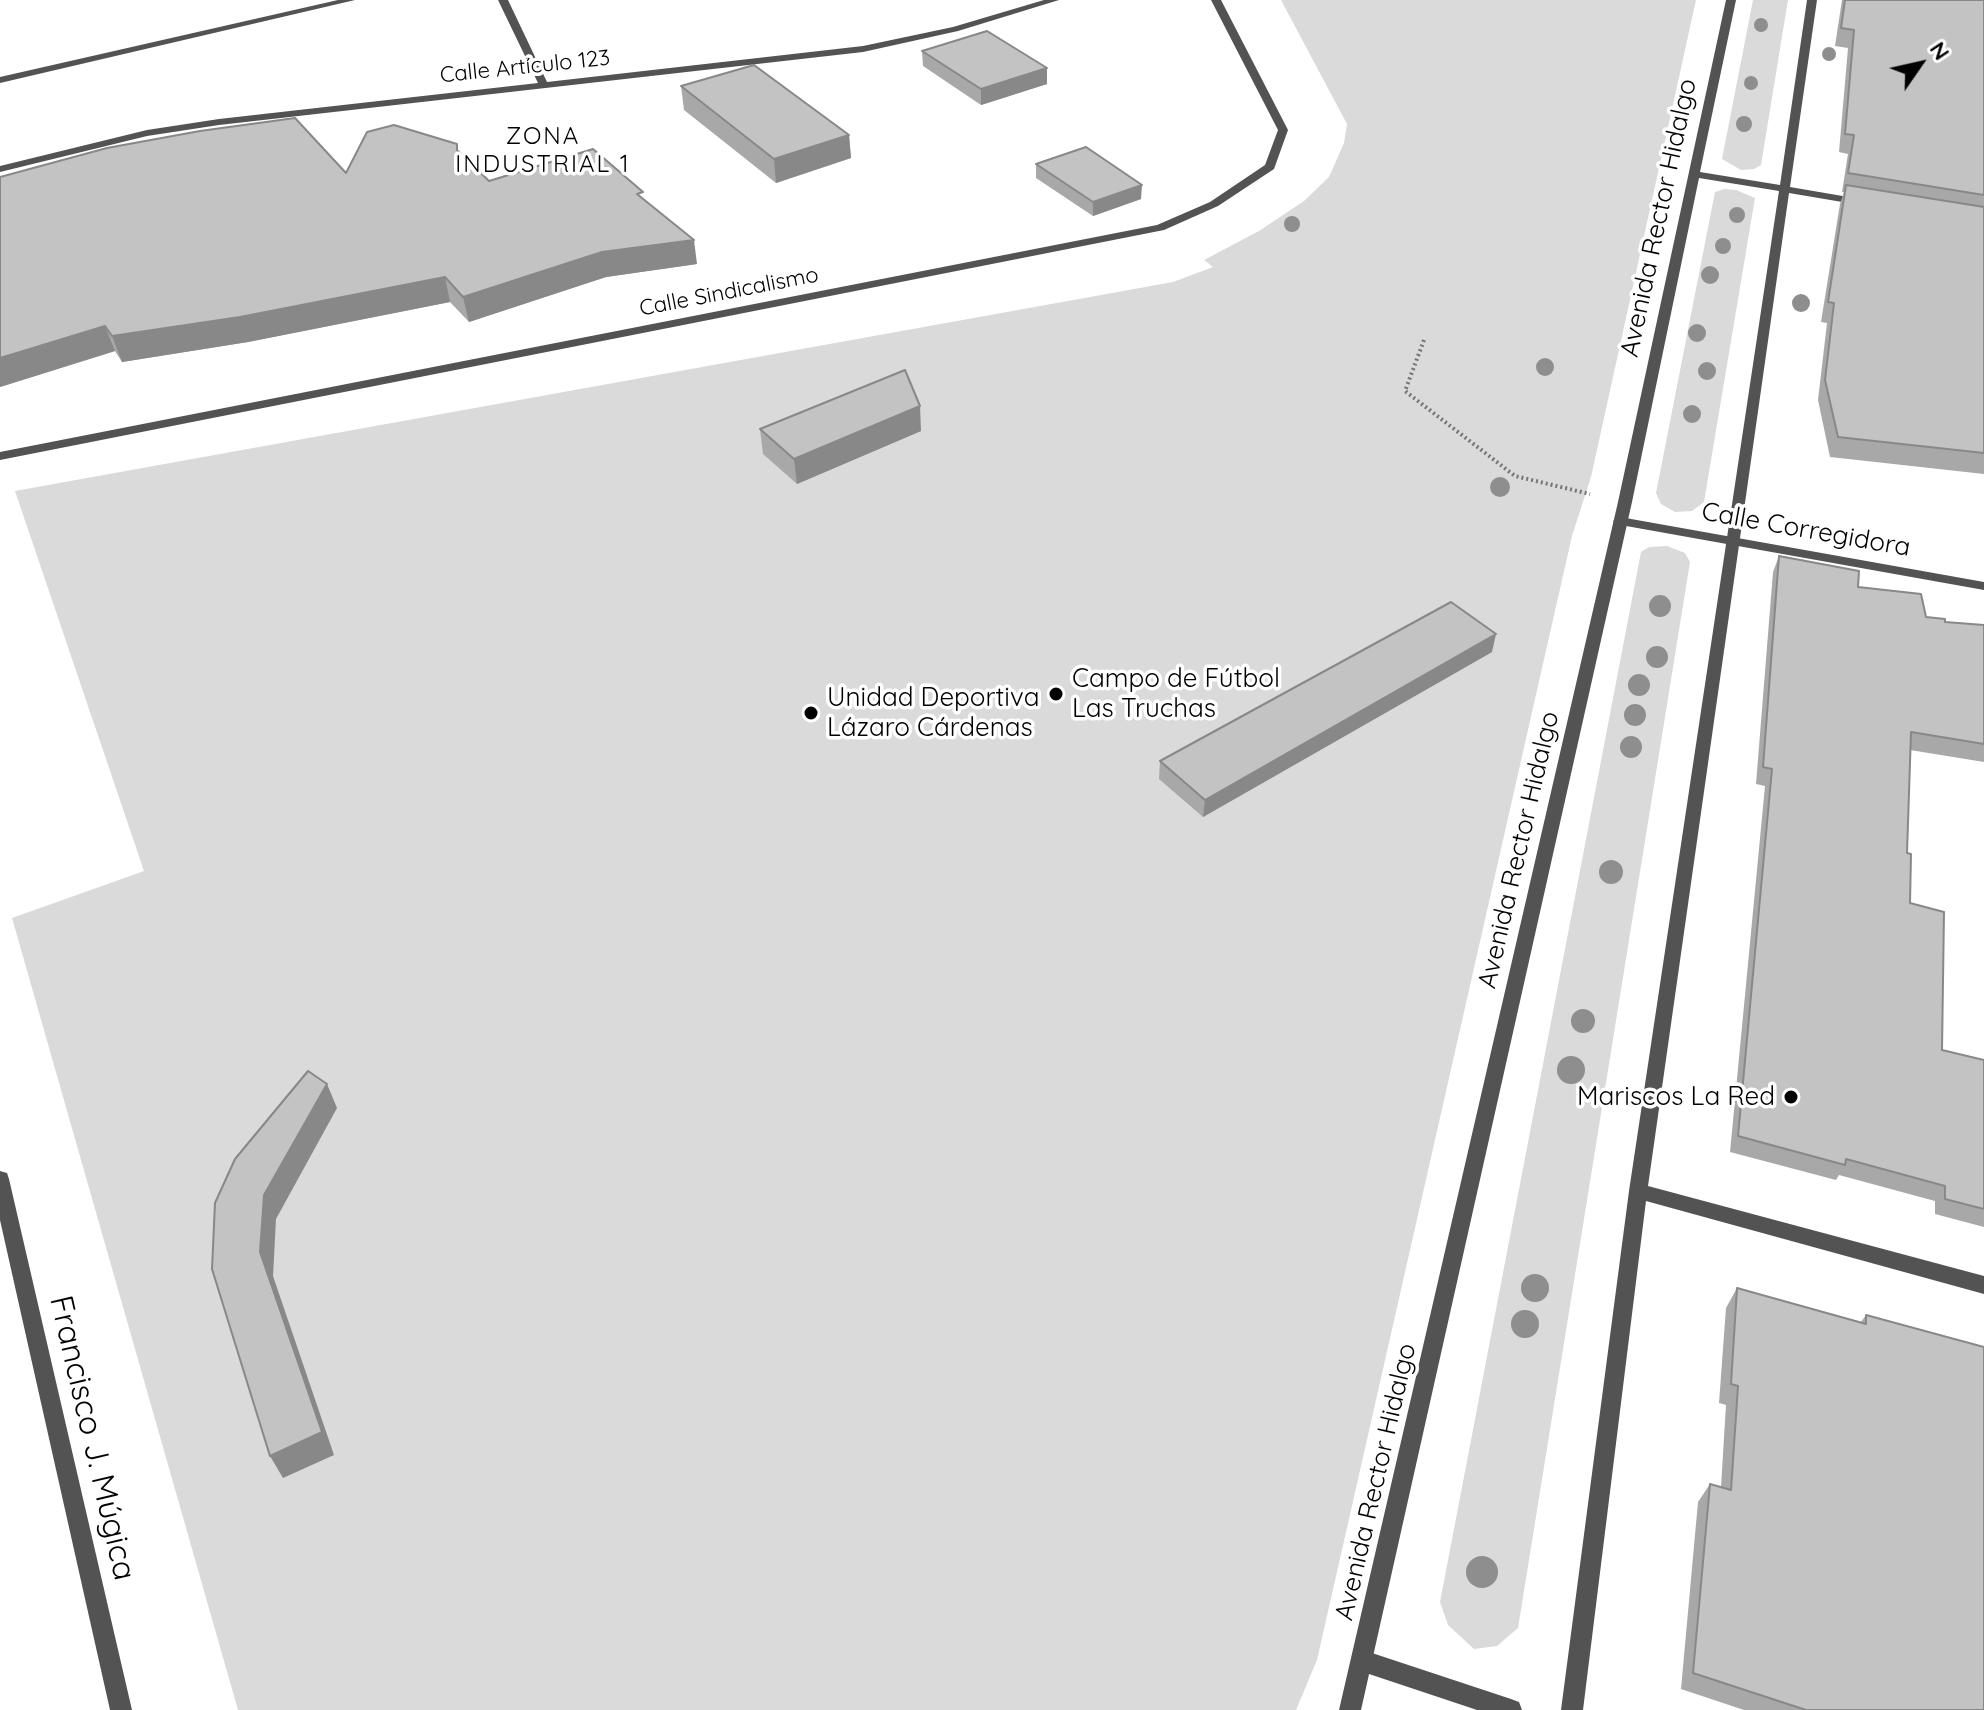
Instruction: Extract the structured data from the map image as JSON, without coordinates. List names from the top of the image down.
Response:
{
  "streets": {
    "street": [
      "Calle Artículo 123",
      "Avenida Rector Hidalgo",
      "Calle Sindicalismo",
      "Calle Corregidora",
      "Francisco J. Múgica"
    ]
  },
  "crossings": [
    ["Avenida Rector Hidalgo", "Calle Corregidora"]
  ],
  "districts": ["ZONA INDUSTRIAL 1"],
  "places": ["Campo de Fútbol Las Truchas", "Unidad Deportiva Lázaro Cárdenas", "Mariscos La Red"],
  "north": "top right"
}
